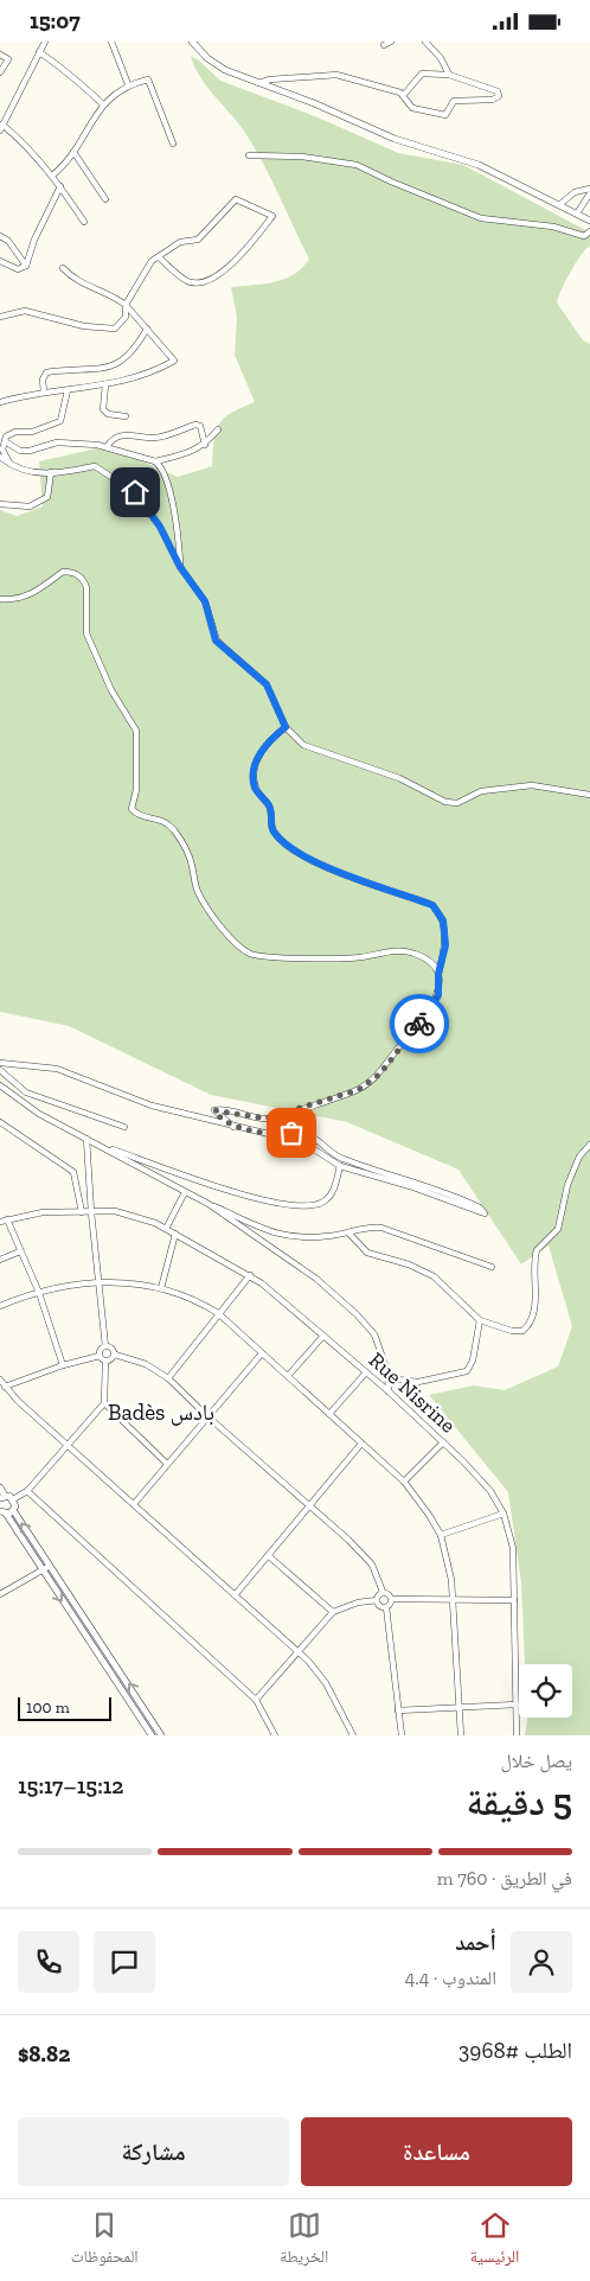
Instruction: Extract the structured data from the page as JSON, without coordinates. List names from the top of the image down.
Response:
{
  "streets": {
    "street": ["Rue Nisrine"]
  },
  "districts": ["Badès بادس"],
  "scale_bar": "100 m",
  "page": {
    "status": "15:07",
    "scale": "100 m",
    "heading": ["5 دقيقة", "يصل خلال", "15:12–15:17"],
    "panel": [
      "أحمد",
      "المندوب · 4.4",
      "الطلب #3968",
      "$8.82"
    ],
    "bar": "في الطريق · 760 m",
    "buttons": ["مساعدة", "مشاركة"],
    "tabs": ["الرئيسية", "الخريطة", "المحفوظات"]
  }
}
